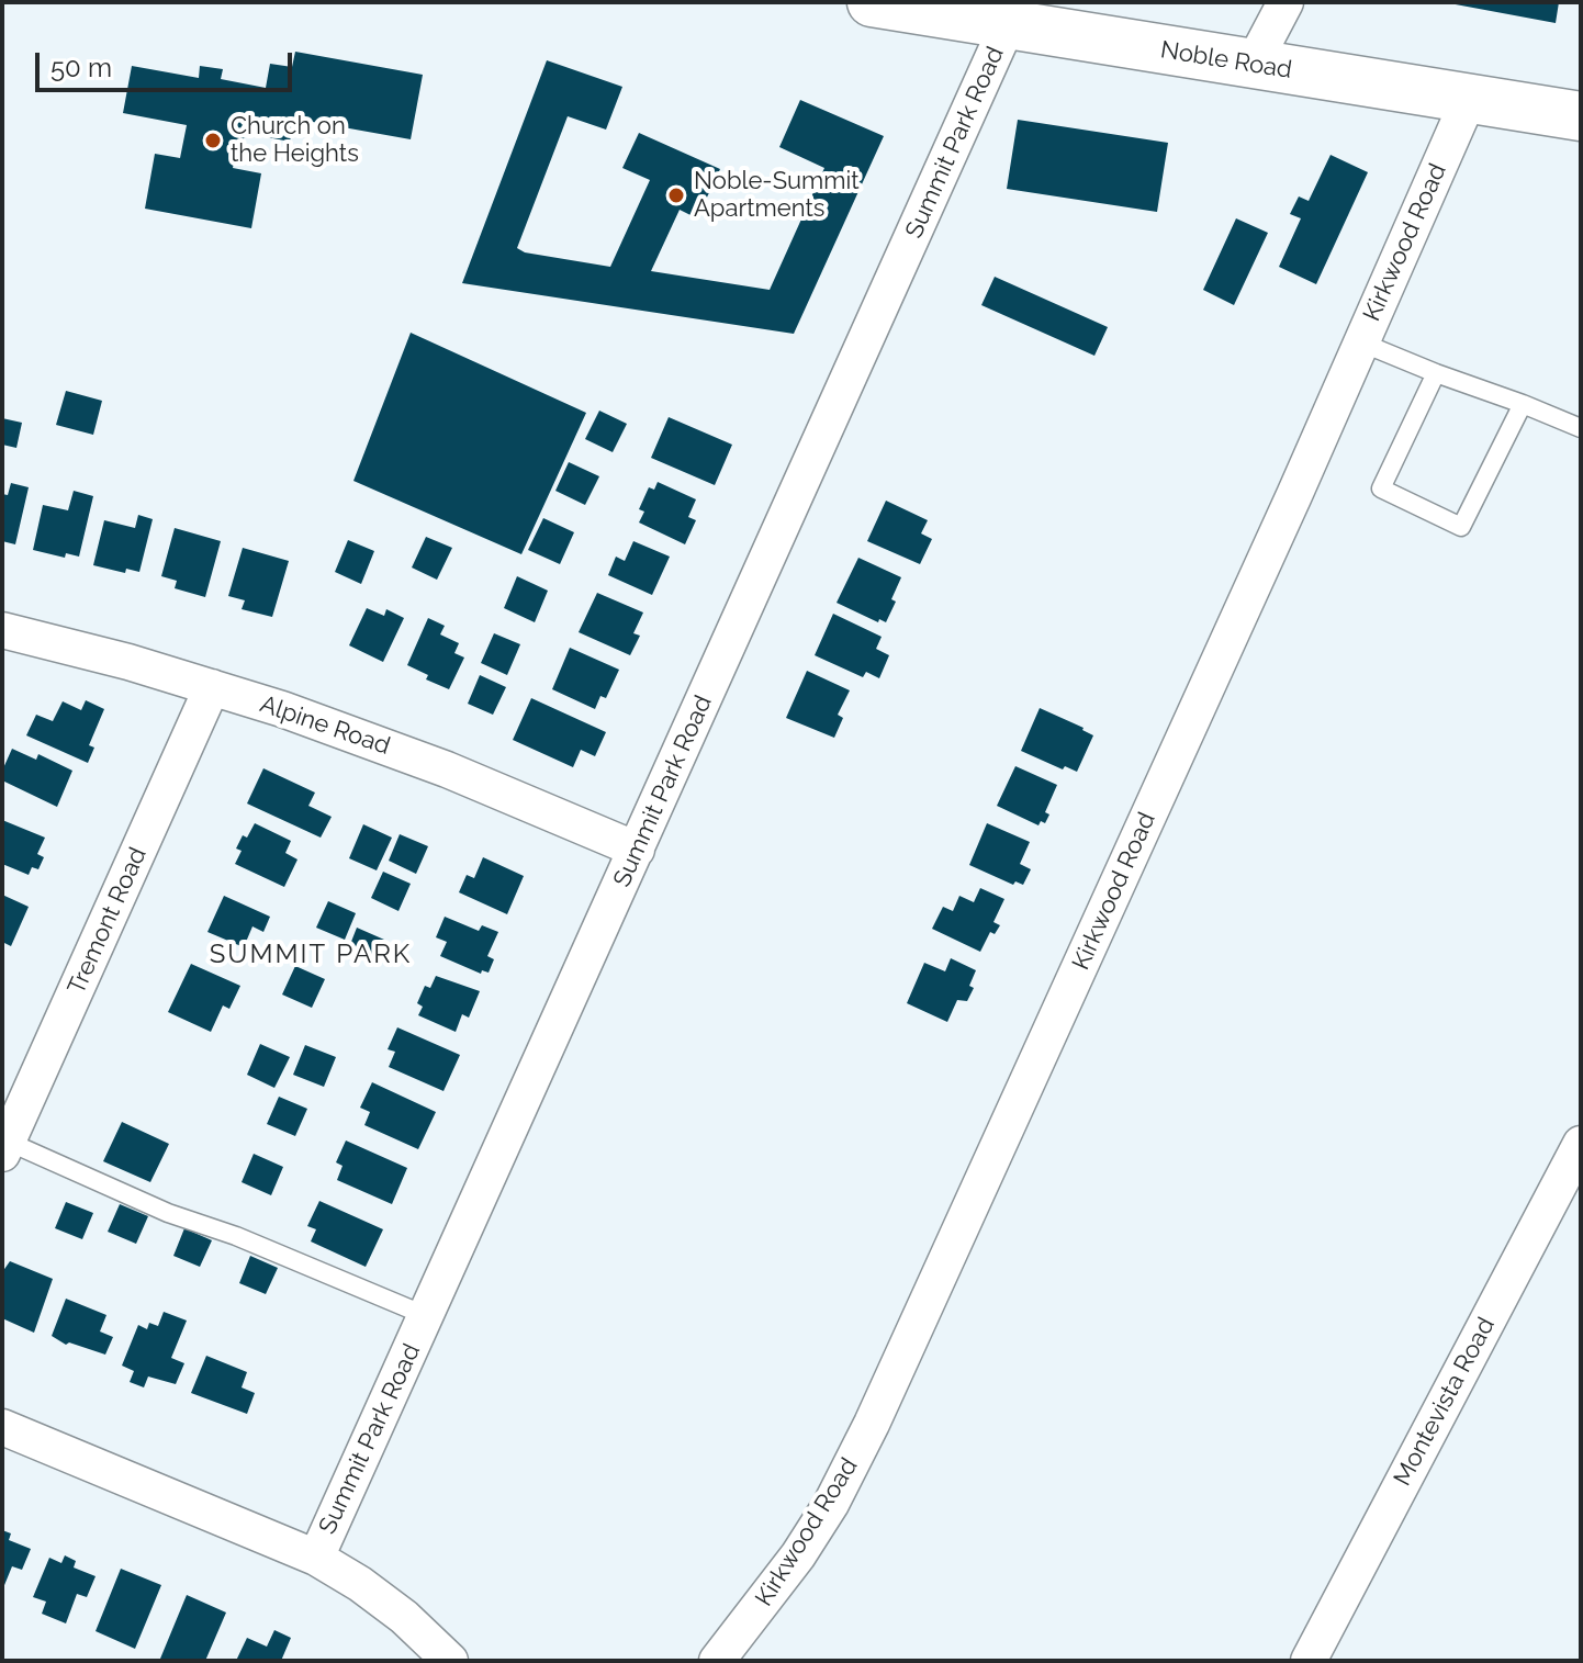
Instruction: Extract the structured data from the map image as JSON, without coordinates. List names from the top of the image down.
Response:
{
  "streets": {
    "main road": ["Noble Road"],
    "street": [
      "Summit Park Road",
      "Kirkwood Road",
      "Alpine Road",
      "Tremont Road",
      "Montevista Road"
    ]
  },
  "crossings": [
    ["Noble Road", "Summit Park Road"],
    ["Noble Road", "Kirkwood Road"],
    ["Summit Park Road", "Alpine Road"],
    ["Alpine Road", "Tremont Road"]
  ],
  "districts": ["SUMMIT PARK"],
  "places": ["Church on the Heights", "Noble-Summit Apartments"],
  "scale_bar": "50 m"
}
